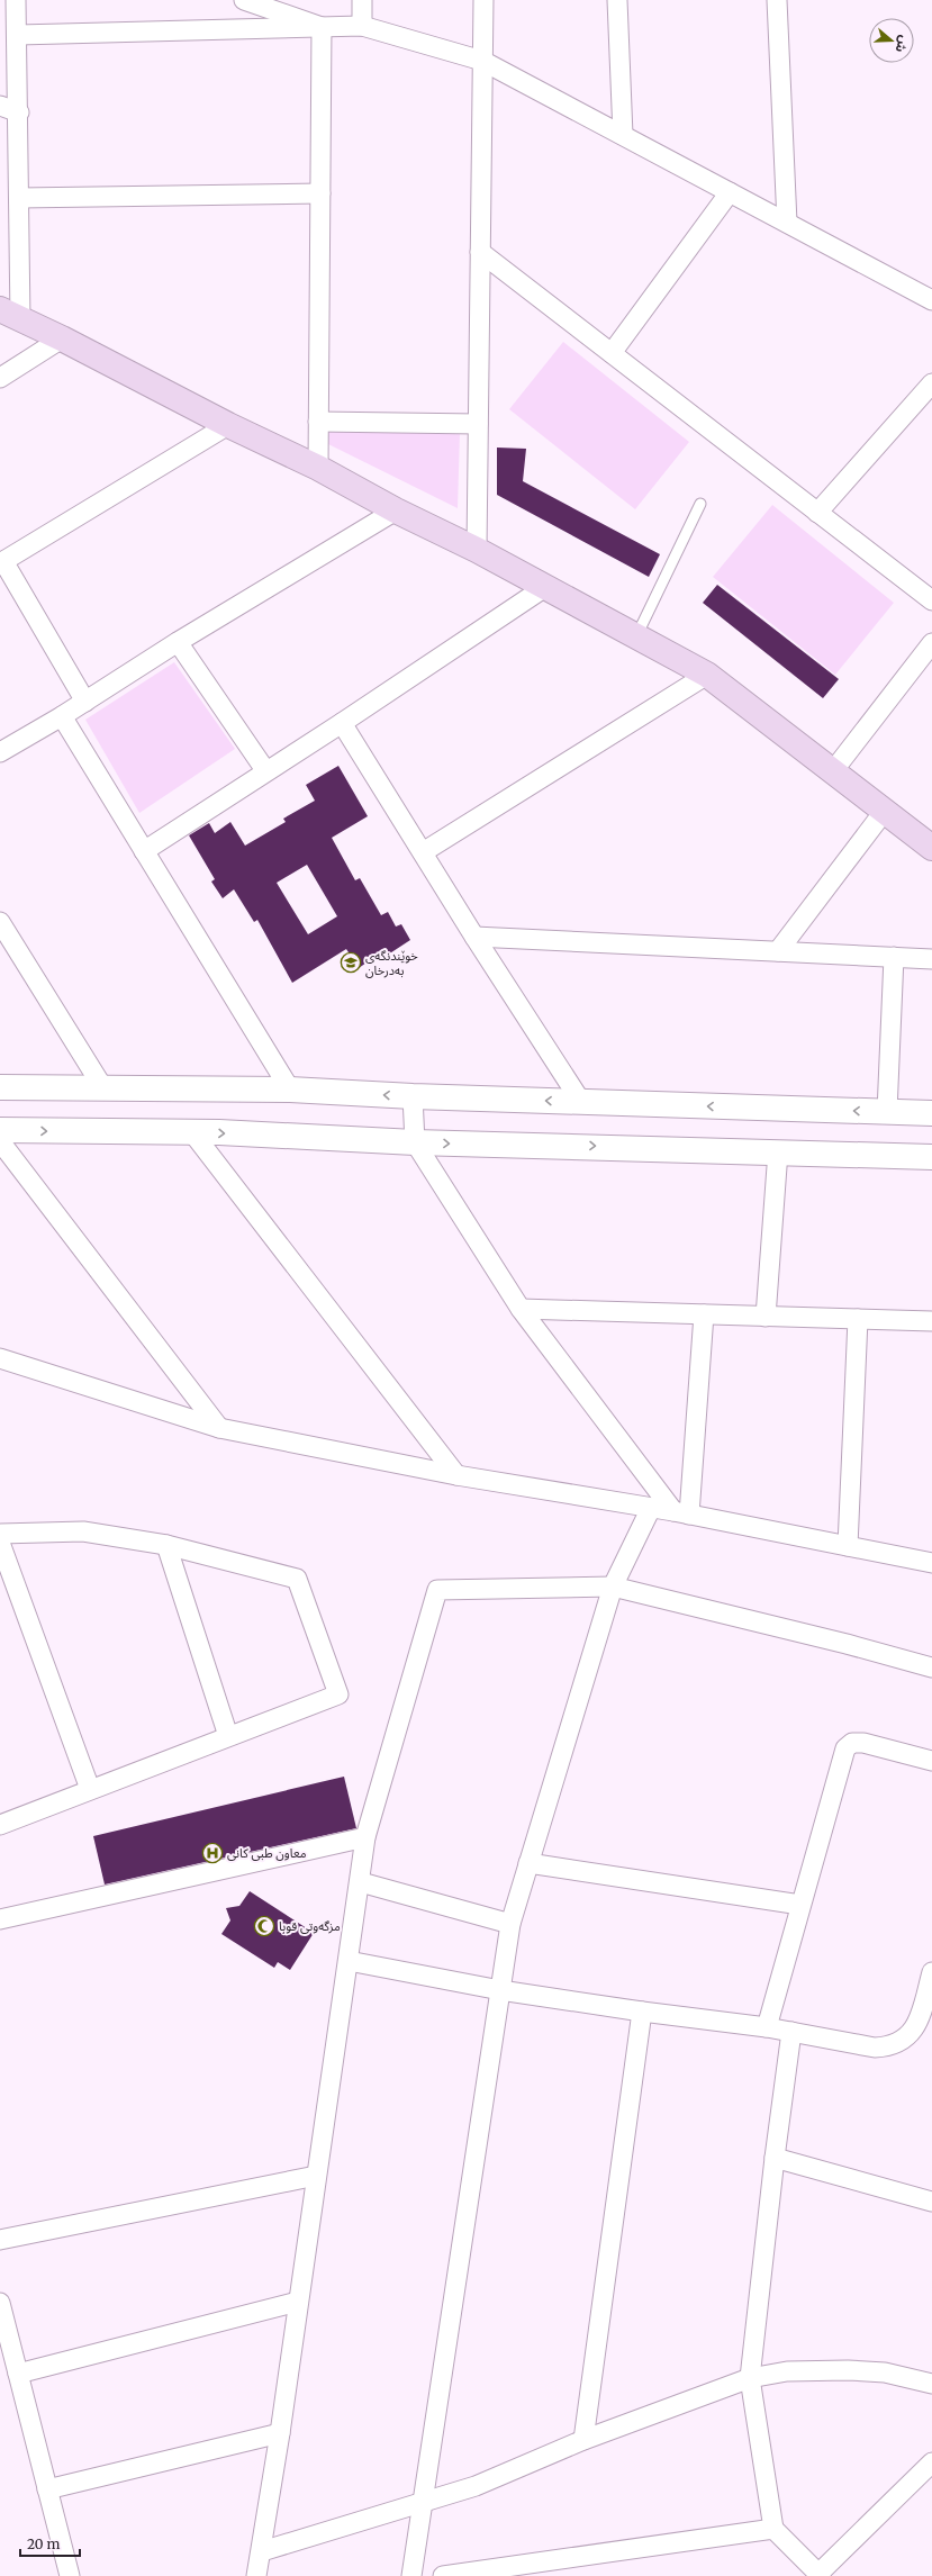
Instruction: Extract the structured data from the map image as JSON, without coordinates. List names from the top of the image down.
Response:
{
  "places": {
    "school or university": ["خوێندنگەی بەدرخان"],
    "hospital": ["معاون طبی کانی"],
    "mosque": ["مزگەوتی قوبا"]
  },
  "scale_bar": "20 m",
  "north": "right"
}
